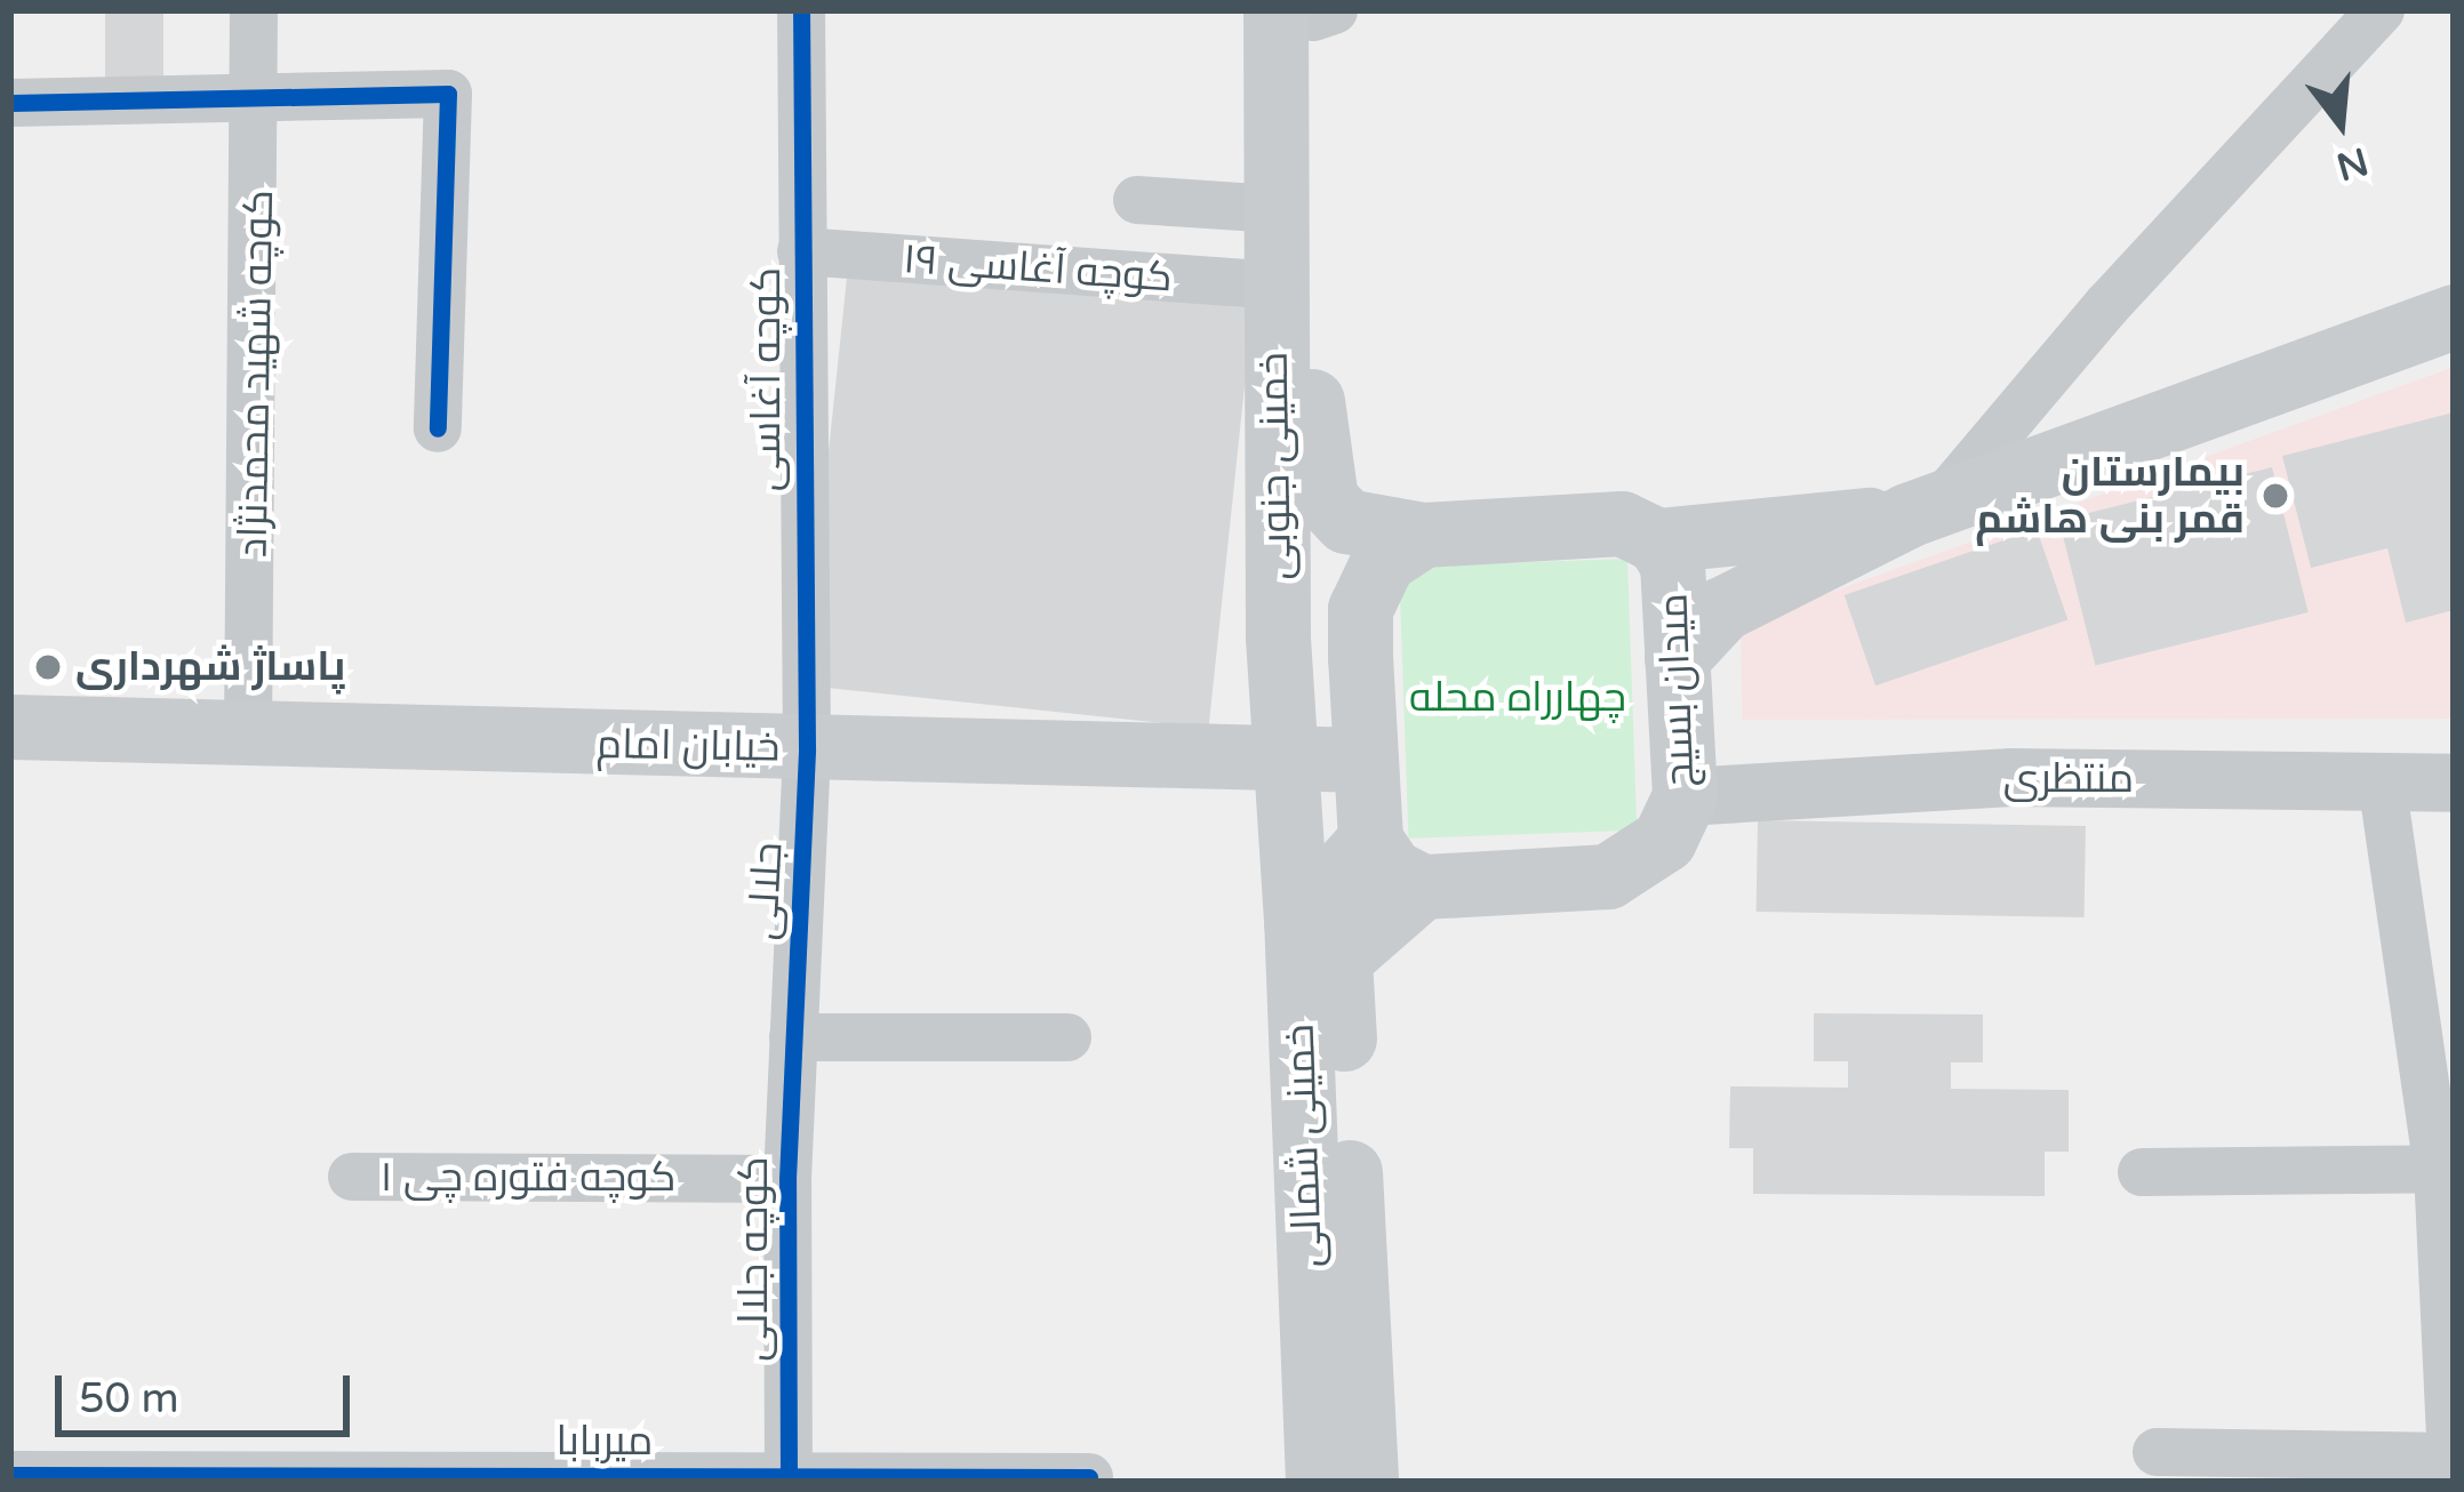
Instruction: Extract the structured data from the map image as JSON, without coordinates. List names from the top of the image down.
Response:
{
  "streets": {
    "main road": [
      "خمینی جنوبی",
      "میدان بسیج",
      "خیابان امام",
      "خمینی شمالی"
    ],
    "street": [
      "کوچه آغاسی ۱۹",
      "کوچه شهید محمدنژاد",
      "کوچه آغاسی",
      "منتظری",
      "جلالی",
      "کوچه فتوره چی ۱",
      "کوچه جلالی",
      "میربابا"
    ]
  },
  "crossings": [
    ["کوچه آغاسی ۱۹", "کوچه آغاسی"],
    ["کوچه آغاسی ۱۹", "خمینی جنوبی"],
    ["کوچه شهید محمدنژاد", "خیابان امام"],
    ["کوچه آغاسی", "خیابان امام"],
    ["کوچه آغاسی", "جلالی"],
    ["خمینی جنوبی", "میدان بسیج"],
    ["خمینی جنوبی", "خیابان امام"],
    ["خمینی جنوبی", "منتظری"],
    ["خمینی جنوبی", "خمینی شمالی"],
    ["میدان بسیج", "خیابان امام"],
    ["میدان بسیج", "منتظری"],
    ["میدان بسیج", "خمینی شمالی"],
    ["خیابان امام", "منتظری"],
    ["خیابان امام", "جلالی"],
    ["خیابان امام", "خمینی شمالی"],
    ["منتظری", "خمینی شمالی"],
    ["جلالی", "کوچه جلالی"],
    ["کوچه فتوره چی ۱", "کوچه جلالی"],
    ["کوچه جلالی", "میربابا"]
  ],
  "parks": ["چهارراه محله"],
  "places": ["بیمارستان قمر بنی هاشم", "پاساژ شهرداری"],
  "scale_bar": "50 m",
  "north": "bottom"
}
